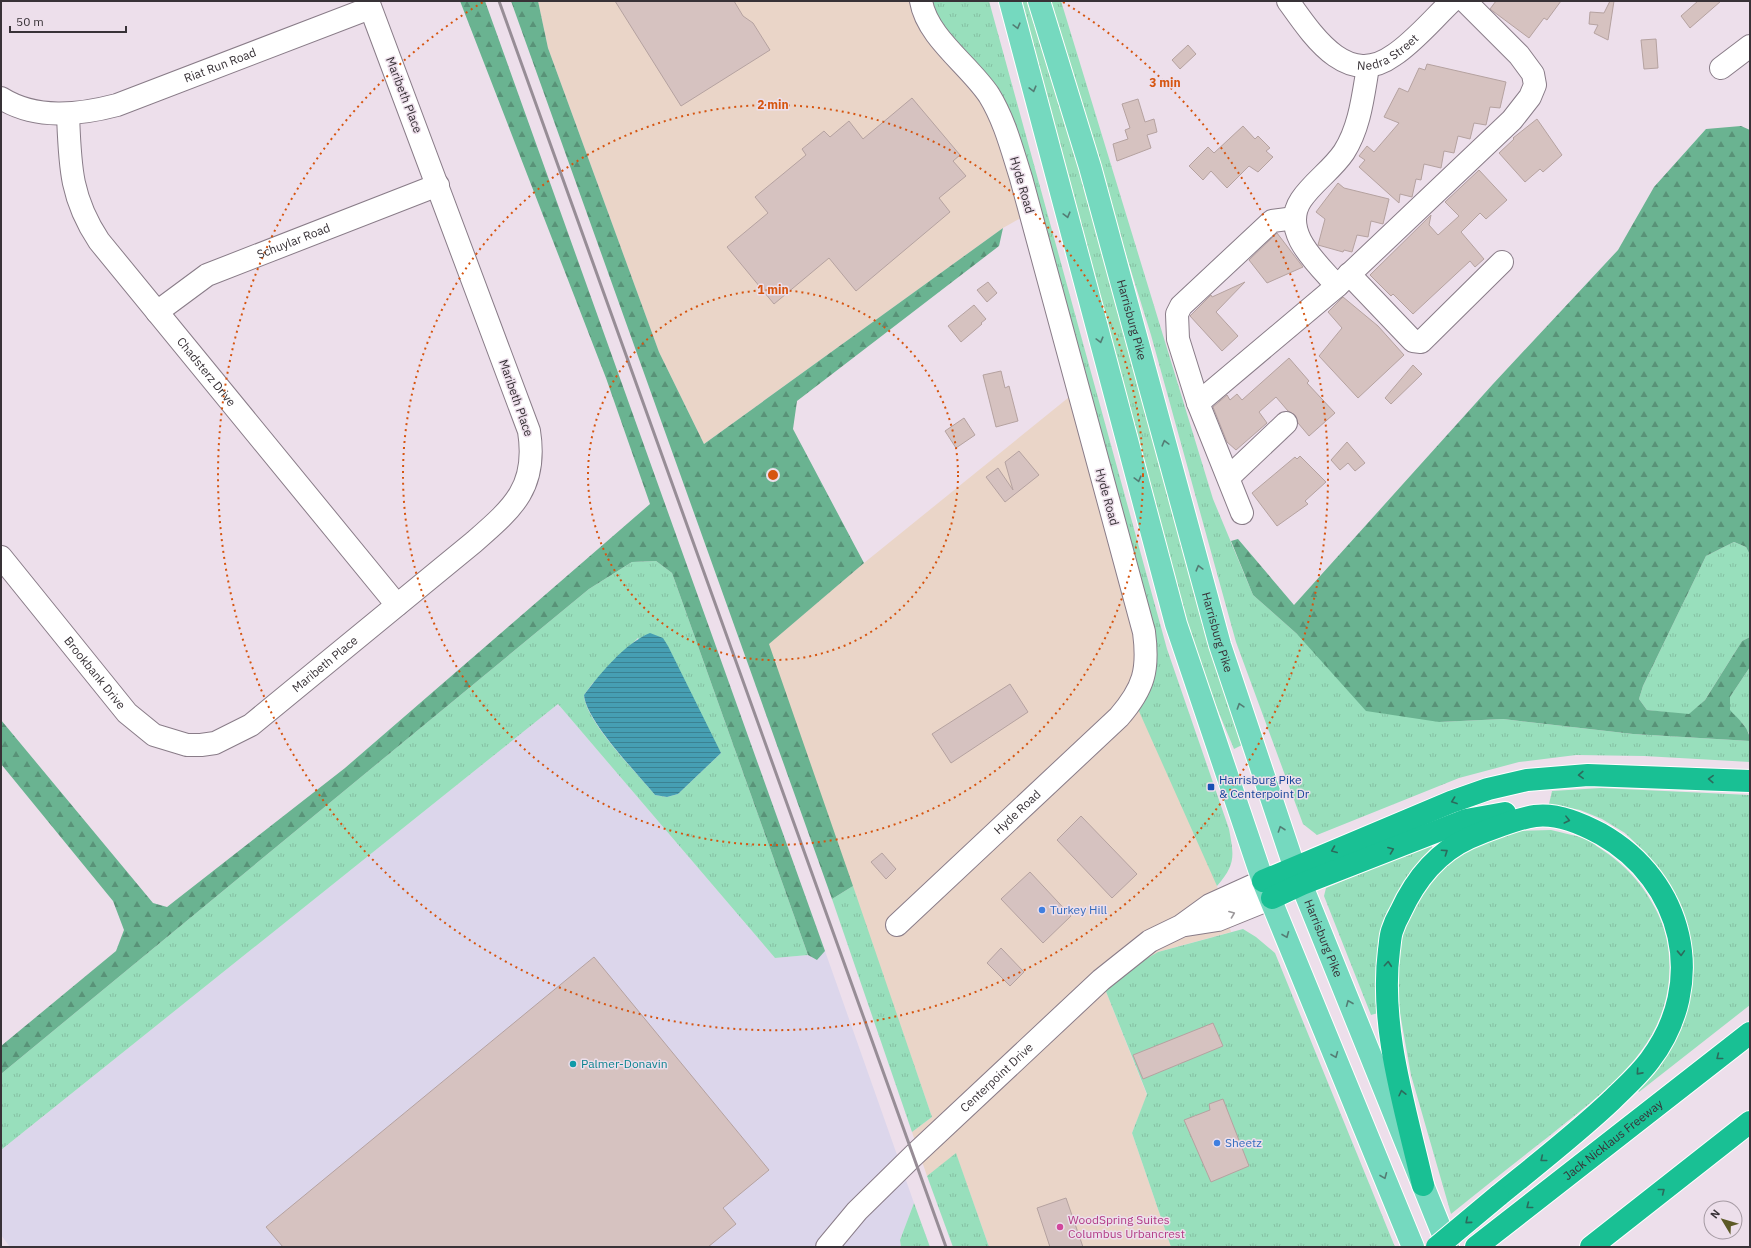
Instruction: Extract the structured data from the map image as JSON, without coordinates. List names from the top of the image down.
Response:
{
  "streets": {
    "highway": ["Jack Nicklaus Freeway"],
    "main road": ["Harrisburg Pike"],
    "street": [
      "Nedra Street",
      "Riat Run Road",
      "Maribeth Place",
      "Hyde Road",
      "Schuylar Road",
      "Chadsterz Drive",
      "Brookbank Drive",
      "Centerpoint Drive"
    ]
  },
  "crossings": [
    ["Riat Run Road", "Maribeth Place"],
    ["Riat Run Road", "Chadsterz Drive"],
    ["Maribeth Place", "Schuylar Road"],
    ["Maribeth Place", "Chadsterz Drive"],
    ["Maribeth Place", "Brookbank Drive"],
    ["Schuylar Road", "Chadsterz Drive"]
  ],
  "places": {
    "transit": ["Harrisburg Pike & Centerpoint Dr"],
    "other": [
      "Turkey Hill",
      "Palmer-Donavin",
      "Sheetz",
      "WoodSpring Suites Columbus Urbancrest"
    ]
  },
  "scale_bar": "50 m",
  "north": "top left",
  "rings": ["3 min", "2 min", "1 min"]
}
